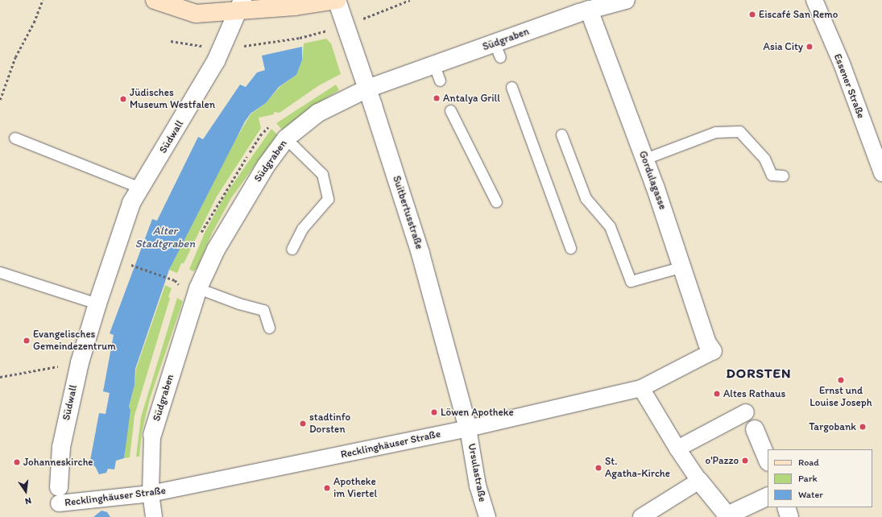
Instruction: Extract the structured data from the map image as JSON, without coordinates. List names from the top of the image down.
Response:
{
  "streets": {
    "street": [
      "Südgraben",
      "Essener Straße",
      "Südwall",
      "Gordulagasse",
      "Suitbertusstraße",
      "Recklinghäuser Straße",
      "Ursulastraße"
    ]
  },
  "crossings": [
    ["Südgraben", "Gordulagasse"],
    ["Südgraben", "Suitbertusstraße"],
    ["Südgraben", "Recklinghäuser Straße"],
    ["Südwall", "Recklinghäuser Straße"],
    ["Gordulagasse", "Recklinghäuser Straße"],
    ["Suitbertusstraße", "Recklinghäuser Straße"],
    ["Suitbertusstraße", "Ursulastraße"],
    ["Recklinghäuser Straße", "Ursulastraße"]
  ],
  "districts": ["DORSTEN"],
  "water": ["Alter Stadtgraben"],
  "places": [
    "Eiscafé San Remo",
    "Asia City",
    "Antalya Grill",
    "Jüdisches Museum Westfalen",
    "Evangelisches Gemeindezentrum",
    "Ernst und Louise Joseph",
    "Altes Rathaus",
    "Löwen Apotheke",
    "stadtinfo Dorsten",
    "Targobank",
    "o'Pazzo",
    "Johanneskirche",
    "St. Agatha-Kirche",
    "Apotheke im Viertel"
  ],
  "legend": ["Road", "Park", "Water"],
  "north": "bottom"
}
